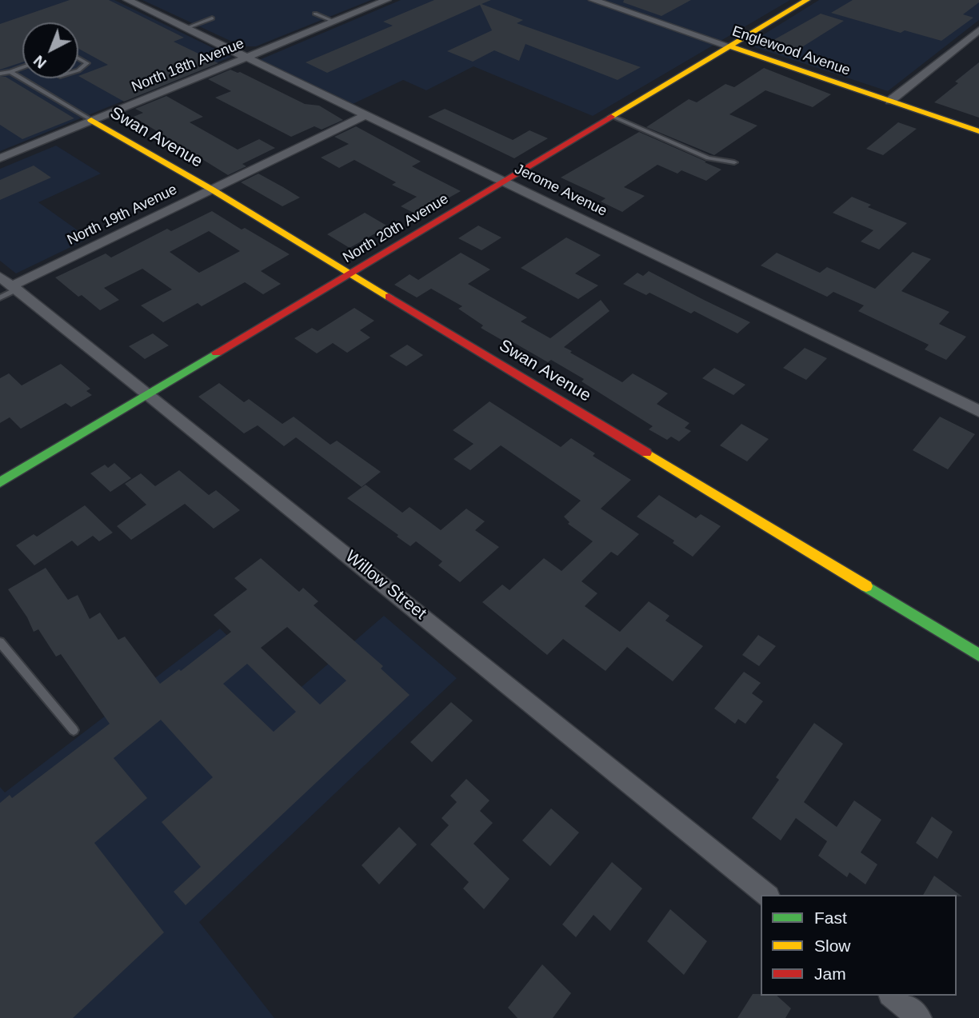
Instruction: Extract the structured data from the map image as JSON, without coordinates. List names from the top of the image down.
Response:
{
  "streets": {
    "street": [
      "Englewood Avenue",
      "North 18th Avenue",
      "Swan Avenue",
      "Jerome Avenue",
      "North 19th Avenue",
      "North 20th Avenue",
      "Willow Street"
    ]
  },
  "crossings": [
    ["Englewood Avenue", "North 20th Avenue"],
    ["North 18th Avenue", "Swan Avenue"],
    ["North 18th Avenue", "Jerome Avenue"],
    ["Swan Avenue", "North 19th Avenue"],
    ["Swan Avenue", "North 20th Avenue"],
    ["Jerome Avenue", "North 19th Avenue"],
    ["Jerome Avenue", "North 20th Avenue"],
    ["North 19th Avenue", "Willow Street"],
    ["North 20th Avenue", "Willow Street"]
  ],
  "legend": ["Fast", "Slow", "Jam"],
  "north": "bottom left"
}
